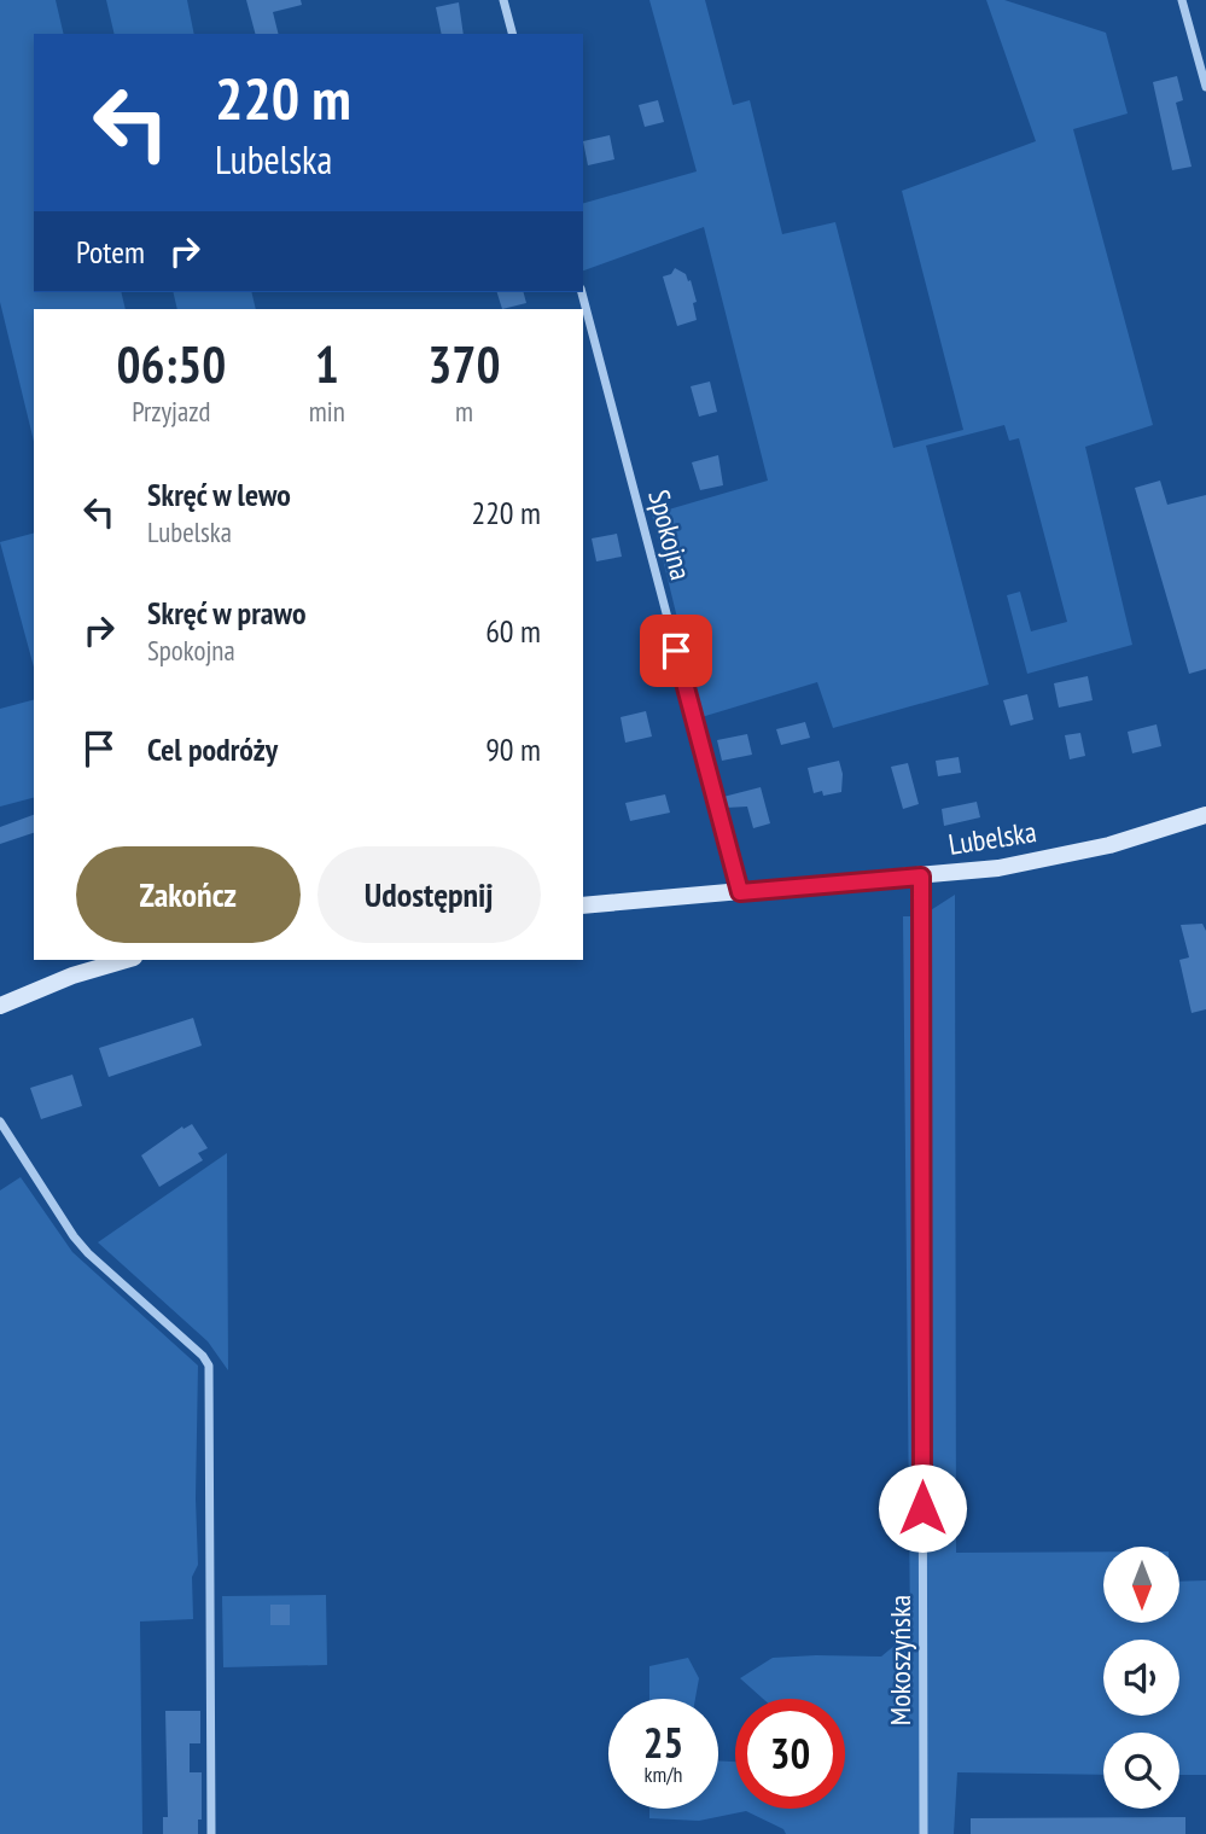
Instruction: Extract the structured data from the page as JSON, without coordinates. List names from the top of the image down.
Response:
{
  "streets": {
    "main road": ["Lubelska"],
    "street": ["Spokojna", "Mokoszyńska"]
  },
  "crossings": [
    ["Spokojna", "Lubelska"],
    ["Lubelska", "Mokoszyńska"]
  ],
  "north": "bottom",
  "page": {
    "turn": ["220 m", "Lubelska"],
    "then": "Potem",
    "eta": [
      "06:50",
      "Przyjazd",
      "1",
      "min",
      "370",
      "m"
    ],
    "list": [
      {
        "name": "Skręć w lewo",
        "note": "Lubelska",
        "value": "220 m"
      },
      {
        "name": "Skręć w prawo",
        "note": "Spokojna",
        "value": "60 m"
      },
      {
        "name": "Cel podróży",
        "value": "90 m"
      }
    ],
    "buttons": ["Zakończ", "Udostępnij"],
    "speed": "25 km/h",
    "limit": "30"
  }
}
